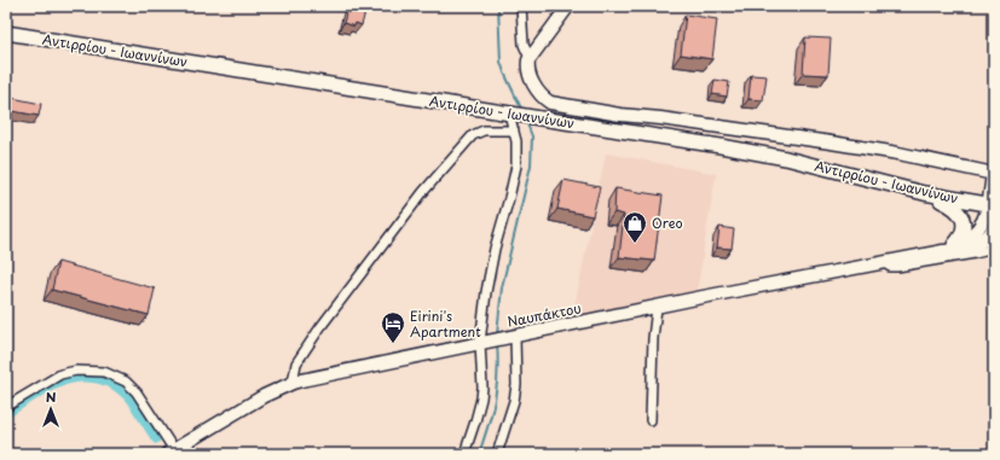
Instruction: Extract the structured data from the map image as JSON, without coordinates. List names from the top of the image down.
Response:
{
  "streets": {
    "main road": ["Αντιρρίου - Ιωαννίνων", "Ναυπάκτου"]
  },
  "crossings": [
    ["Αντιρρίου - Ιωαννίνων", "Ναυπάκτου"]
  ],
  "places": {
    "shop": ["Oreo"],
    "hotel": ["Eirini's Apartment"]
  },
  "north": "top"
}
